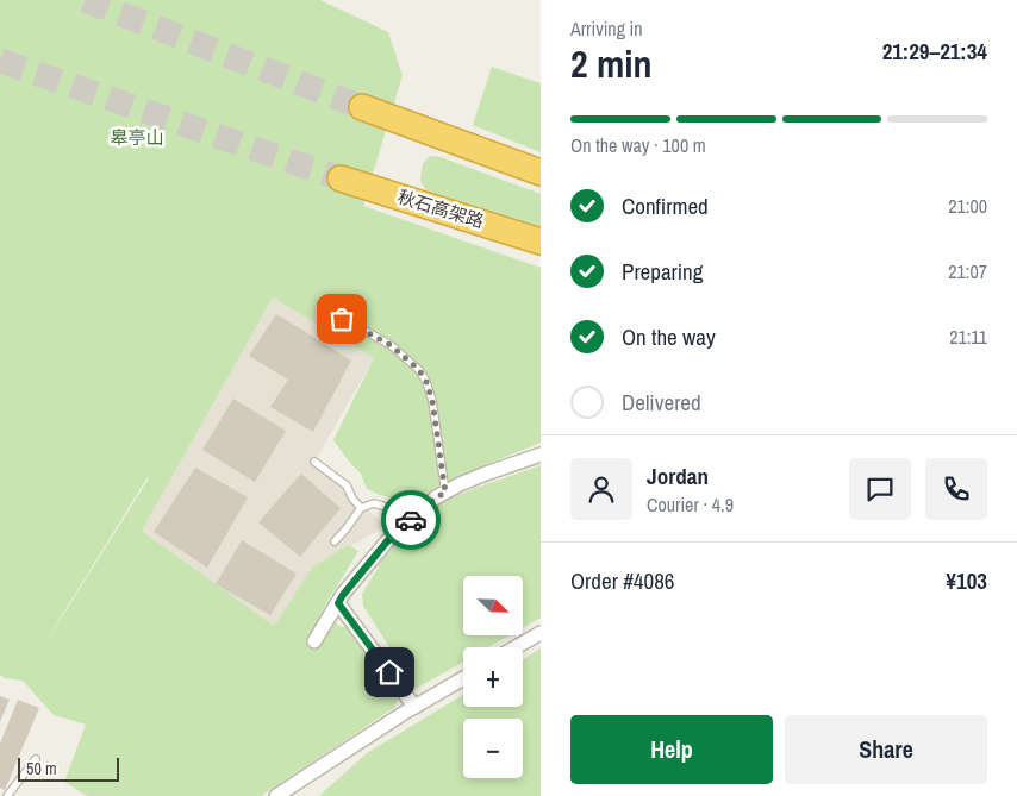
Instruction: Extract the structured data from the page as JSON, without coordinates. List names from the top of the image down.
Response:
{
  "streets": {
    "highway": ["秋石高架路"]
  },
  "parks": ["皋亭山"],
  "scale_bar": "50 m",
  "north": "bottom right",
  "page": {
    "heading": ["2 min", "Arriving in", "21:29–21:34"],
    "panel": [
      "Jordan",
      "Courier · 4.9",
      "Order #4086",
      "¥103"
    ],
    "bar": "On the way · 100 m",
    "list": [
      ["Confirmed", "21:00"],
      ["Preparing", "21:07"],
      ["On the way", "21:11"],
      "Delivered"
    ],
    "map_buttons": ["+", "−"],
    "buttons": ["Help", "Share"],
    "scale": "50 m"
  }
}
